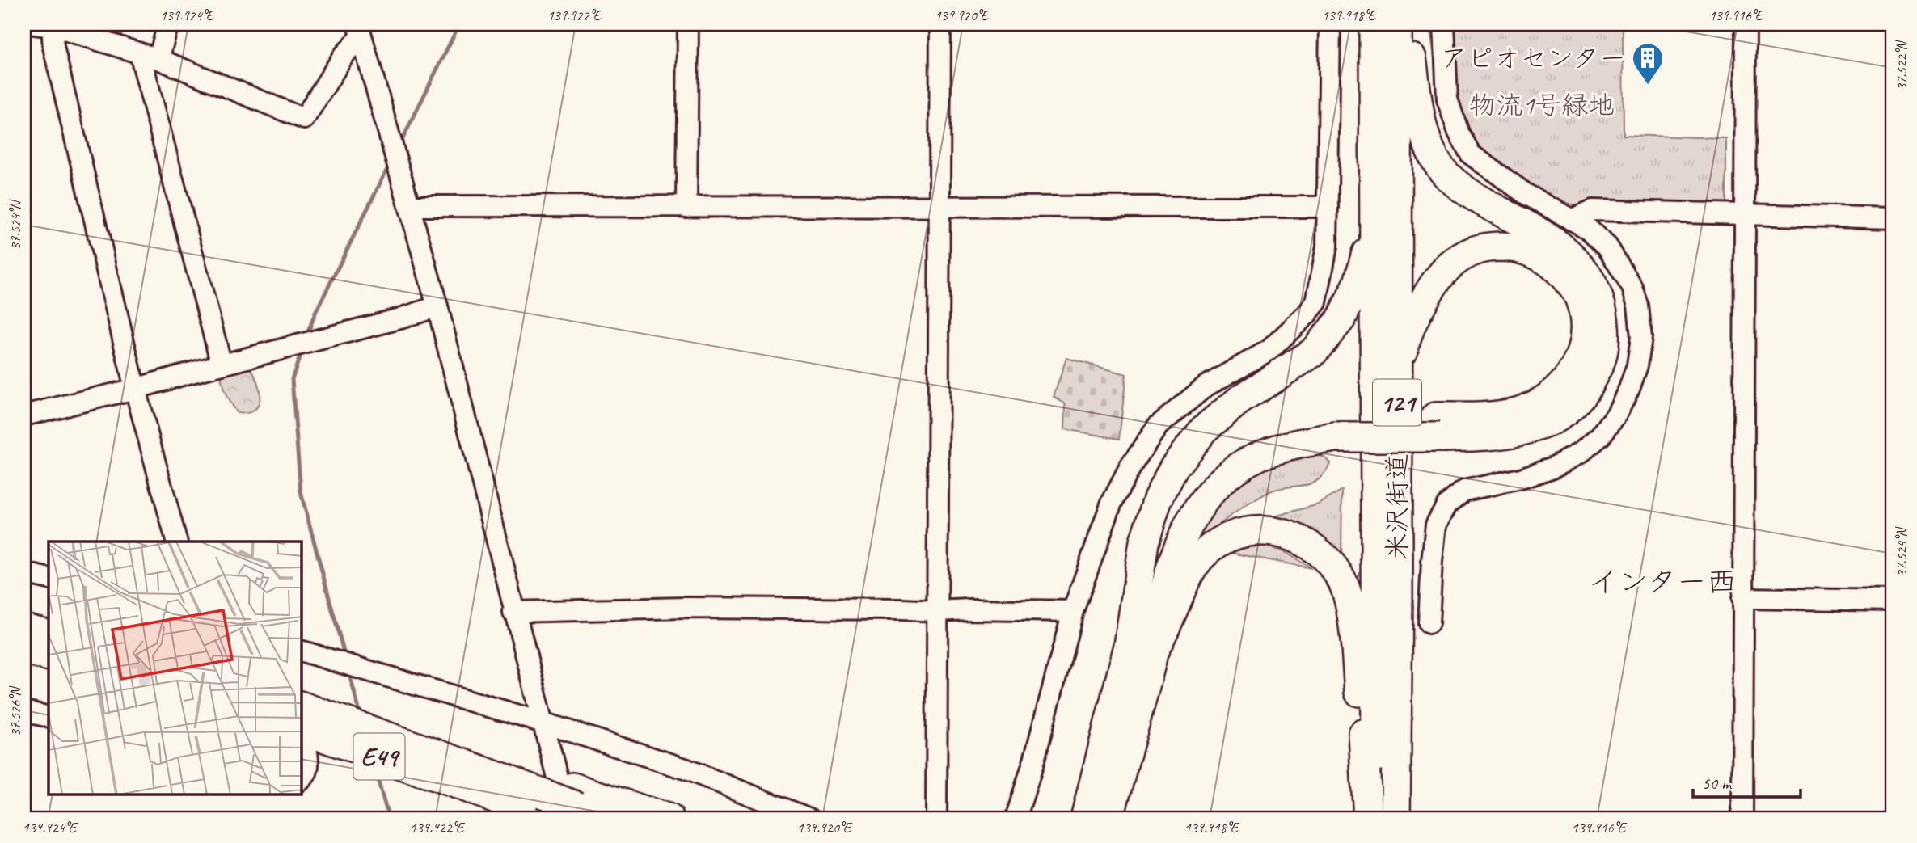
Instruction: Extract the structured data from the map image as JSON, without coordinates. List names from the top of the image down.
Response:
{
  "streets": {
    "highway": ["121", "米沢街道", "E49"]
  },
  "districts": ["インター西"],
  "parks": ["物流1号緑地"],
  "places": {
    "building": ["アピオセンター"]
  },
  "scale_bar": "50 m",
  "coordinates": [
    "139.924°E",
    "139.922°E",
    "139.920°E",
    "139.918°E",
    "139.916°E",
    "37.522°N",
    "37.524°N",
    "37.526°N"
  ]
}
